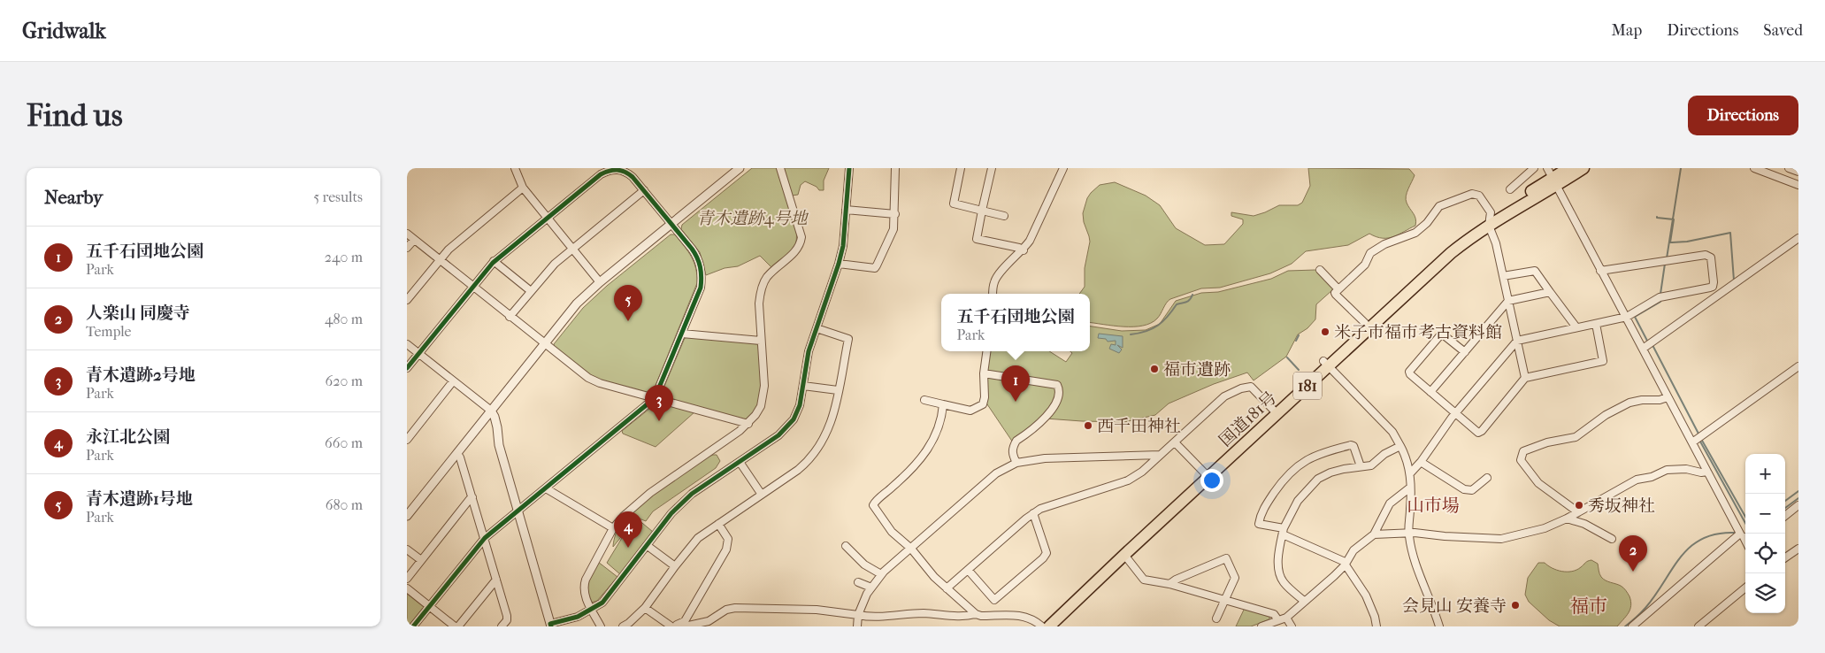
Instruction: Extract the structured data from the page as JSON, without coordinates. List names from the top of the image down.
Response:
{
  "streets": {
    "highway": ["181", "国道181号"]
  },
  "districts": ["山市場", "福市"],
  "parks": ["青木遺跡4号地"],
  "places": [
    "米子市福市考古資料館",
    "福市遺跡",
    "西千田神社",
    "秀坂神社",
    "会見山 安養寺"
  ],
  "page": {
    "header": "Gridwalk",
    "nav": ["Map", "Directions", "Saved"],
    "buttons": "Directions",
    "title": "Find us",
    "heading": ["Nearby", "5 results"],
    "list": [
      {
        "mark": "1",
        "name": "五千石団地公園",
        "note": "Park",
        "value": "240 m"
      },
      {
        "mark": "2",
        "name": "人楽山 同慶寺",
        "note": "Temple",
        "value": "480 m"
      },
      {
        "mark": "3",
        "name": "青木遺跡2号地",
        "note": "Park",
        "value": "620 m"
      },
      {
        "mark": "4",
        "name": "永江北公園",
        "note": "Park",
        "value": "660 m"
      },
      {
        "mark": "5",
        "name": "青木遺跡1号地",
        "note": "Park",
        "value": "680 m"
      }
    ],
    "pins": [
      "5",
      "1",
      "3",
      "4",
      "2"
    ],
    "popup": ["五千石団地公園", "Park"],
    "map_buttons": ["+", "−"]
  }
}
